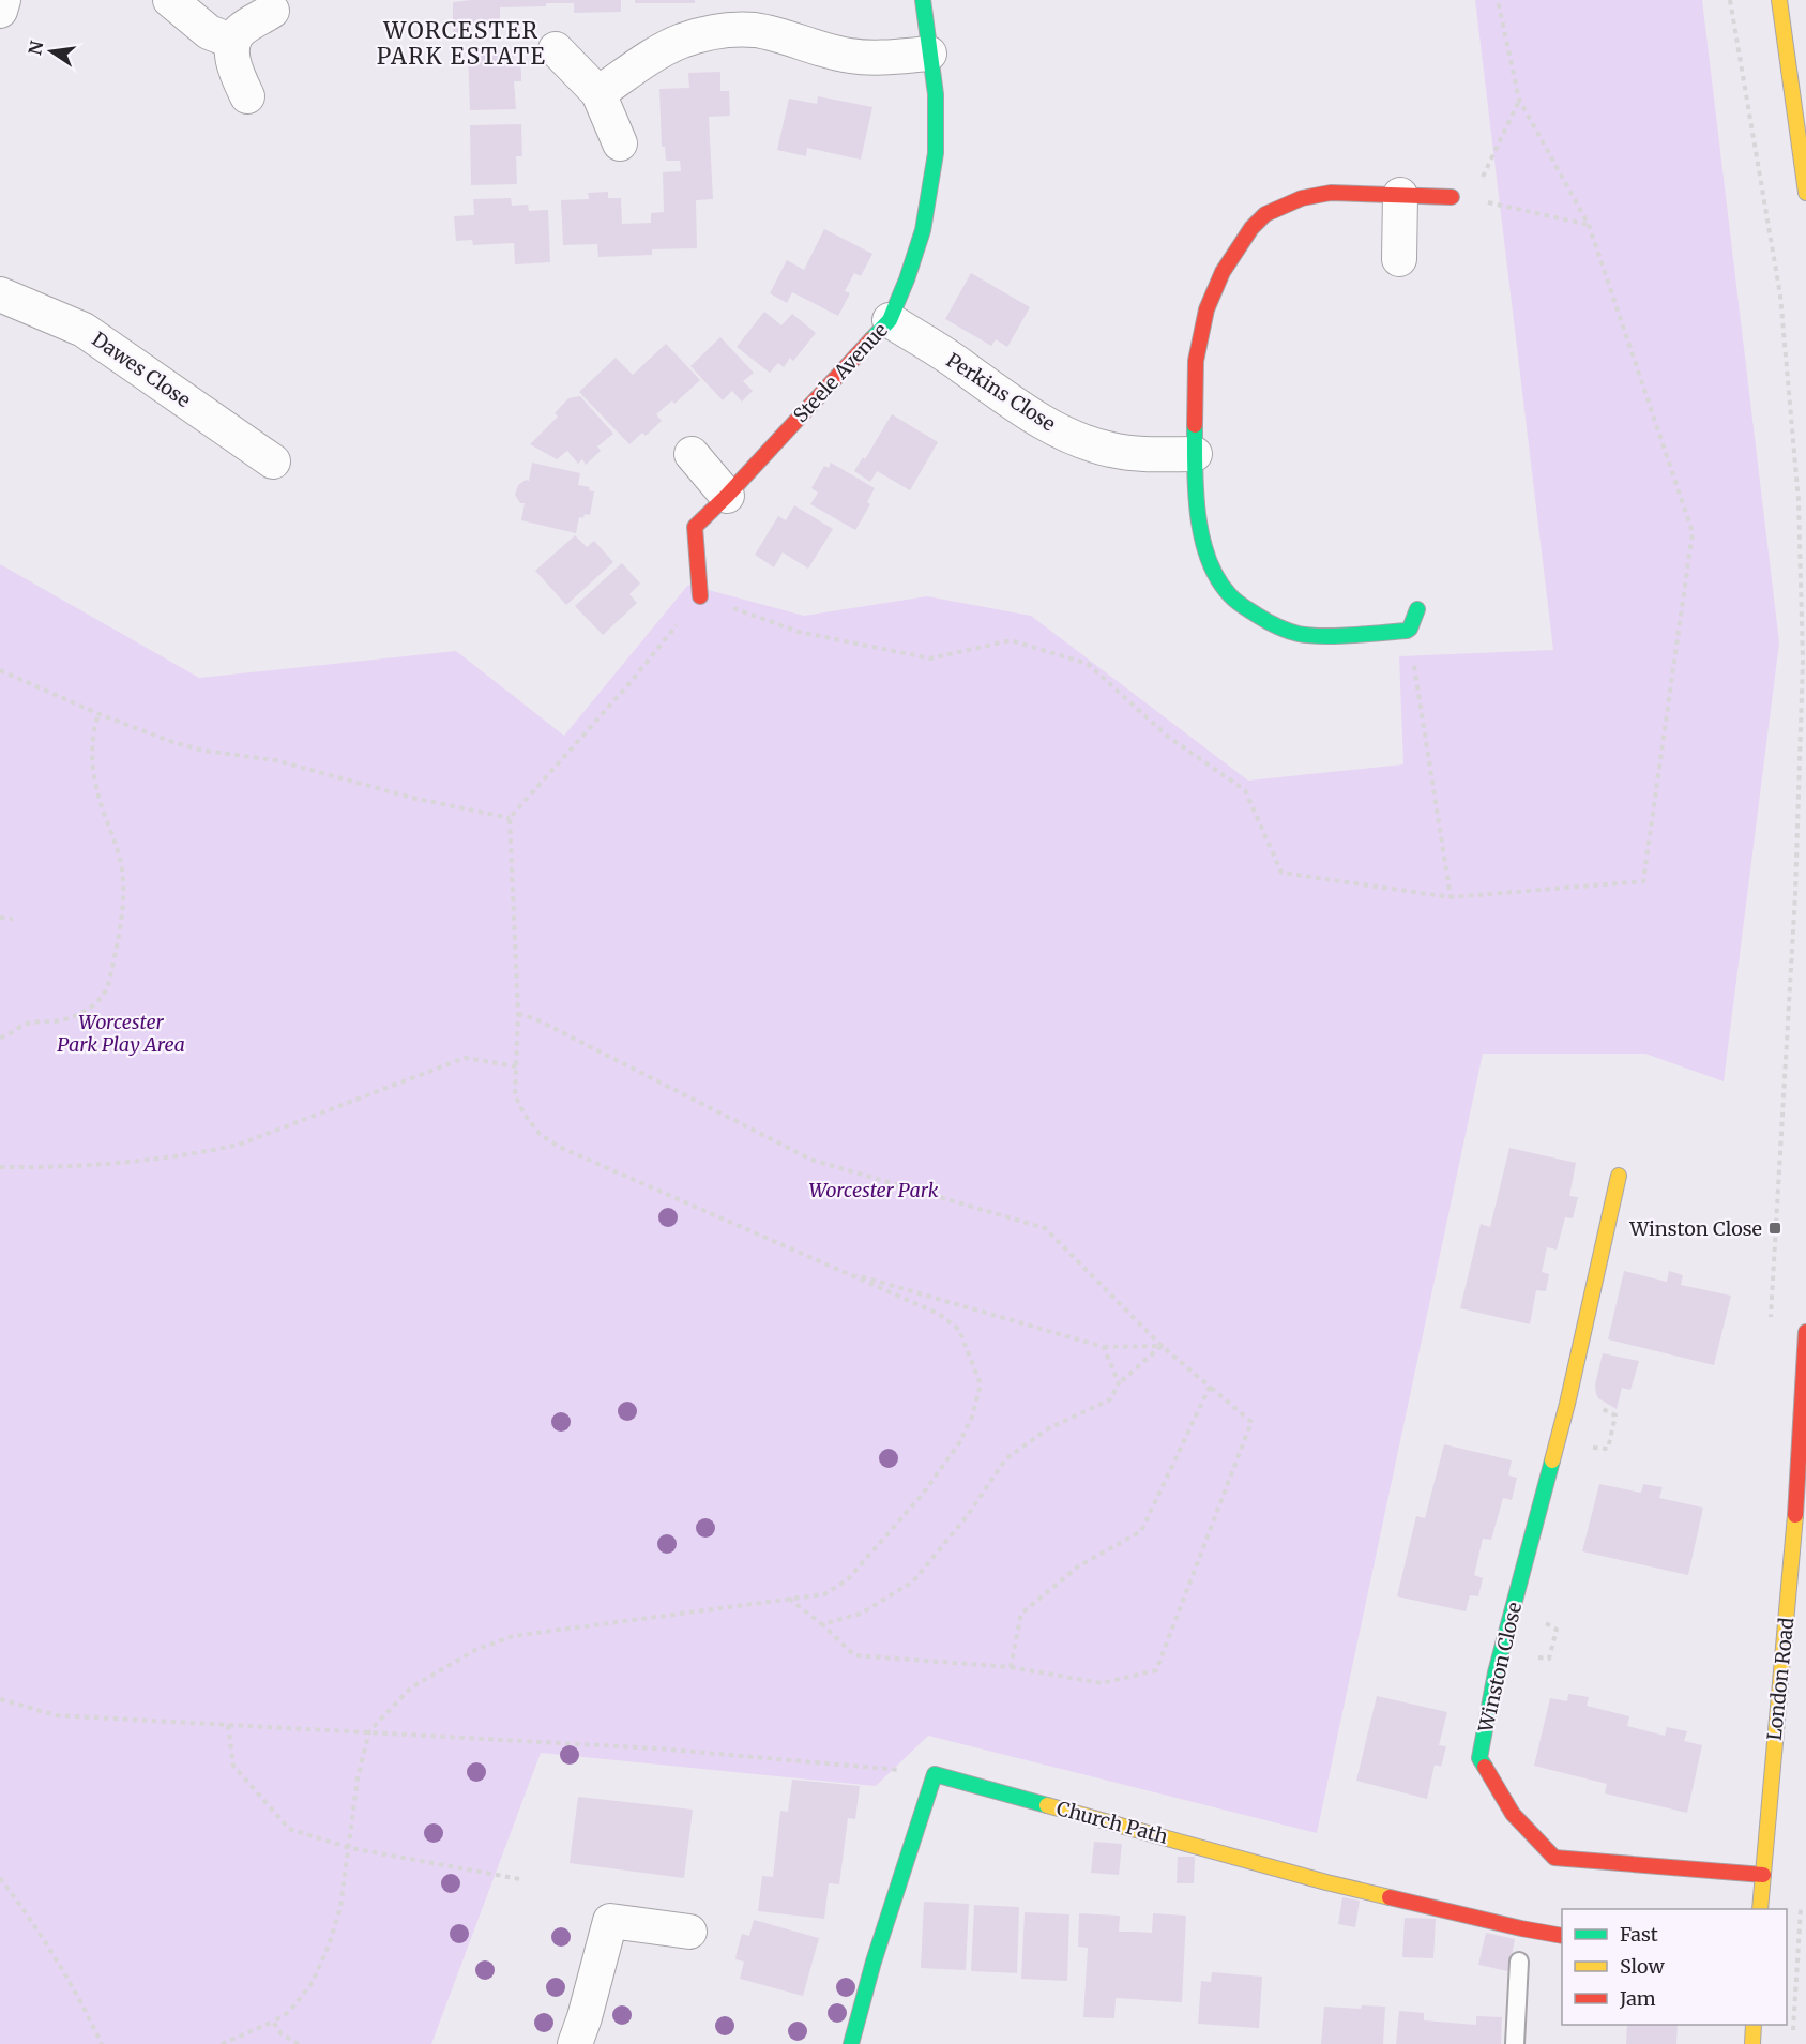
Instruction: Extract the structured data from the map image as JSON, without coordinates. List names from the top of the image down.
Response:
{
  "streets": {
    "street": [
      "Dawes Close",
      "Steele Avenue",
      "Perkins Close",
      "Winston Close",
      "London Road",
      "Church Path"
    ]
  },
  "crossings": [
    ["Steele Avenue", "Perkins Close"],
    ["Winston Close", "London Road"]
  ],
  "districts": ["WORCESTER PARK ESTATE"],
  "parks": ["Worcester Park Play Area", "Worcester Park"],
  "places": {
    "transit": ["Winston Close"]
  },
  "legend": ["Fast", "Slow", "Jam"],
  "north": "left"
}
